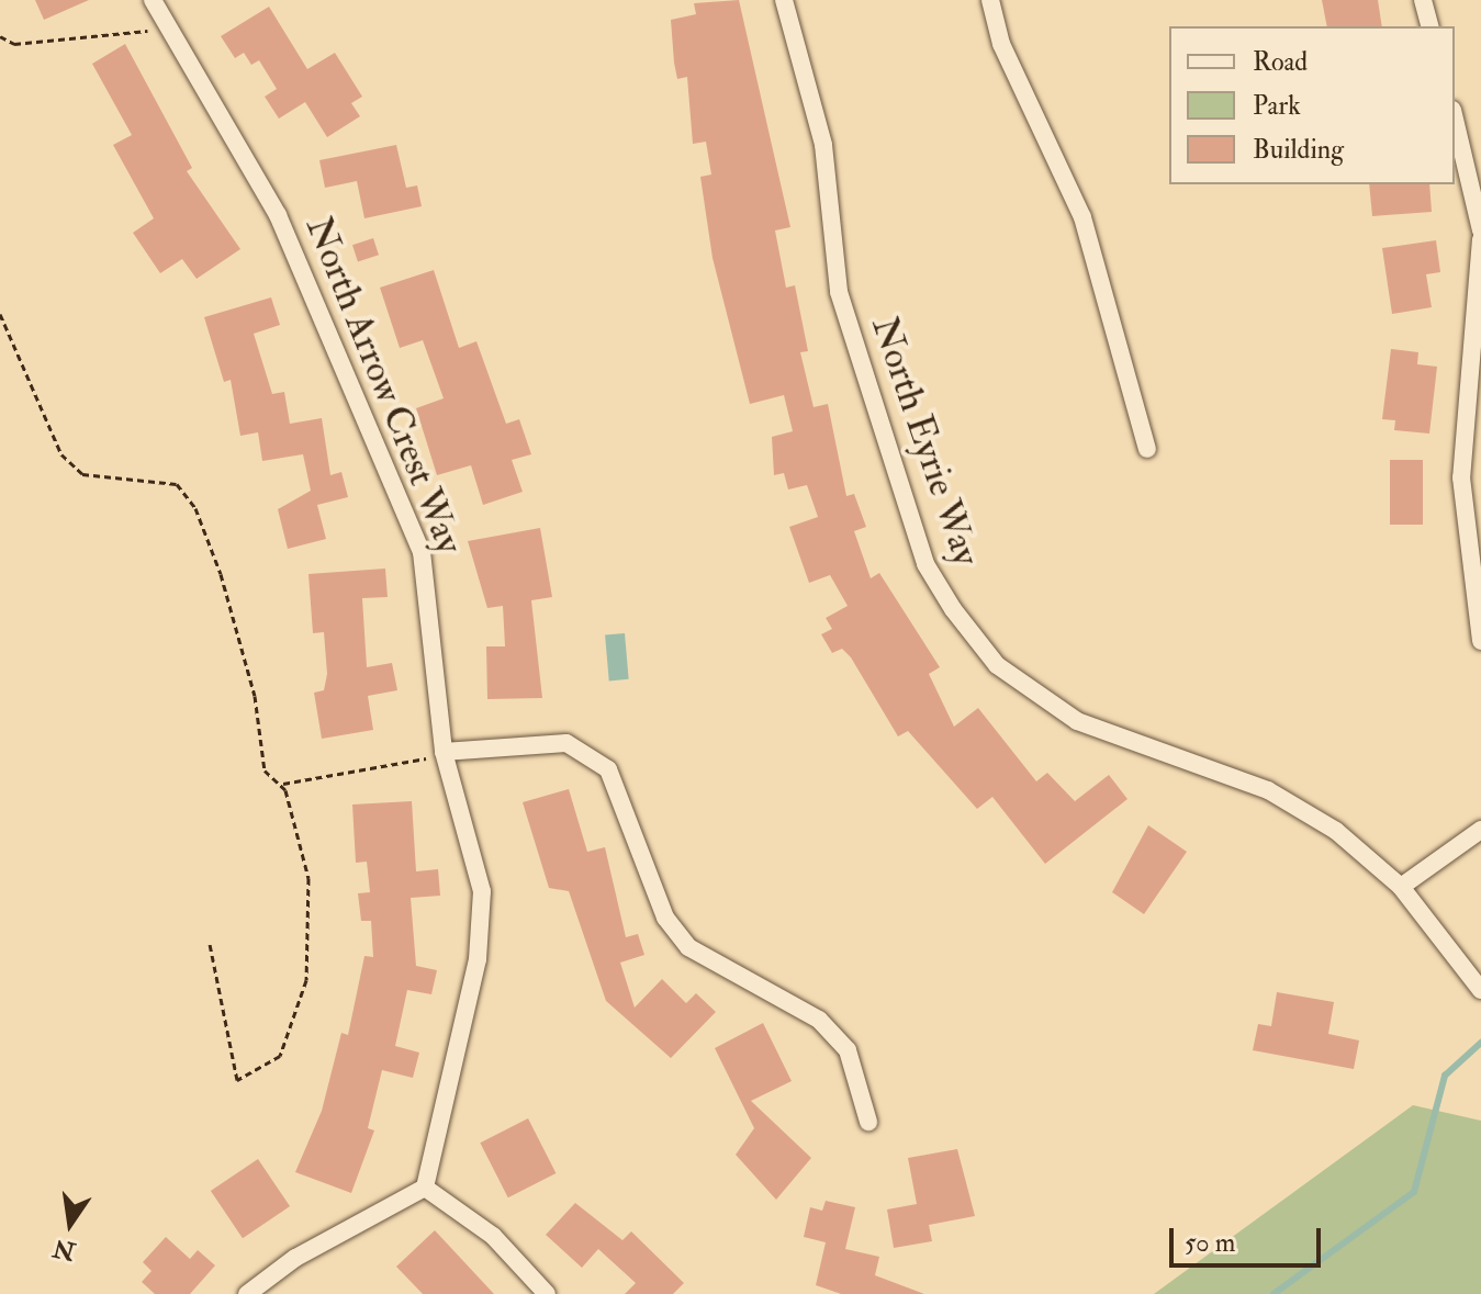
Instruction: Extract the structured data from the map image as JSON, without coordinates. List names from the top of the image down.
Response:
{
  "streets": {
    "street": ["North Arrow Crest Way", "North Eyrie Way"]
  },
  "legend": ["Road", "Park", "Building"],
  "scale_bar": "50 m",
  "north": "bottom"
}
